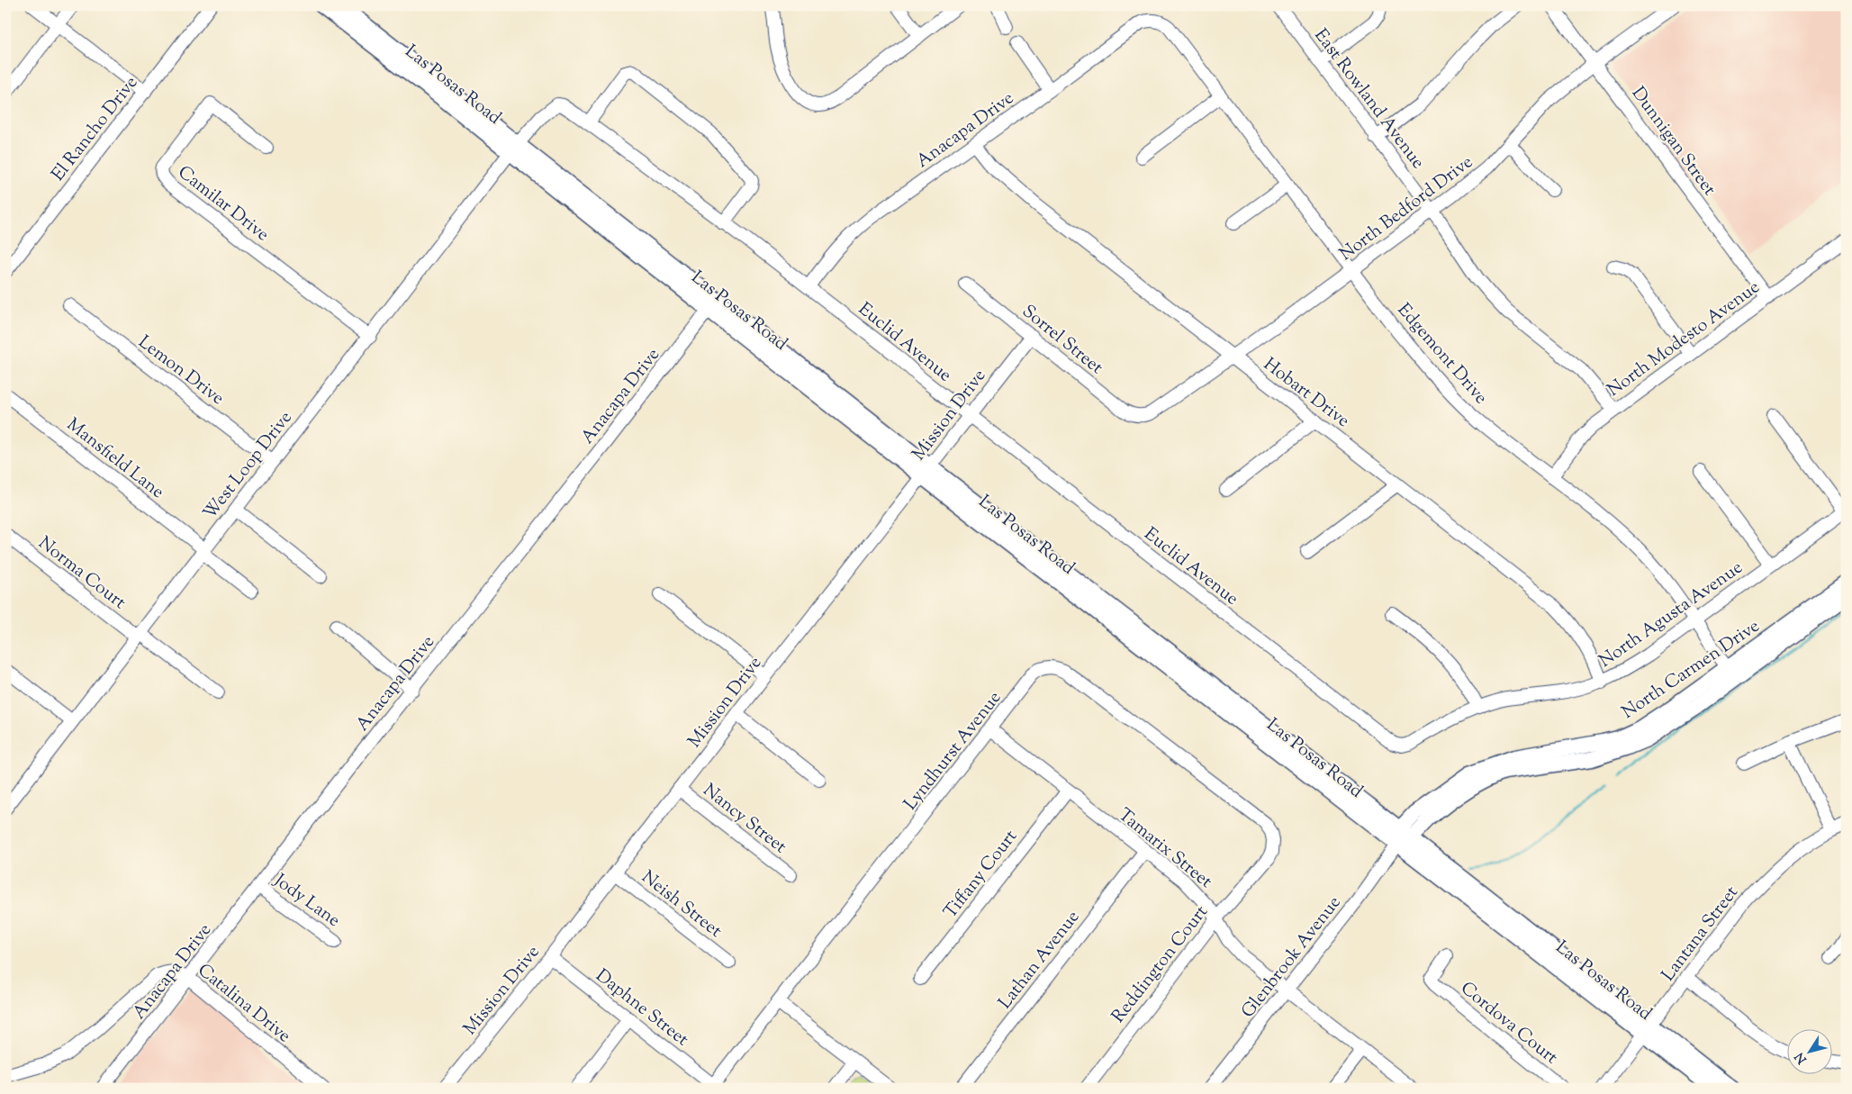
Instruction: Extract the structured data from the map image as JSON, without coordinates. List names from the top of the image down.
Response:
{
  "streets": {
    "main road": ["Las Posas Road", "North Carmen Drive"],
    "street": [
      "East Rowland Avenue",
      "El Rancho Drive",
      "Anacapa Drive",
      "Dunnigan Street",
      "Camilar Drive",
      "North Bedford Drive",
      "North Modesto Avenue",
      "Sorrel Street",
      "Euclid Avenue",
      "Edgemont Drive",
      "Lemon Drive",
      "Hobart Drive",
      "Mission Drive",
      "Mansfield Lane",
      "West Loop Drive",
      "Norma Court",
      "North Agusta Avenue",
      "Lyndhurst Avenue",
      "Nancy Street",
      "Tamarix Street",
      "Tiffany Court",
      "Jody Lane",
      "Neish Street",
      "Lantana Street",
      "Glenbrook Avenue",
      "Lathan Avenue",
      "Reddington Court",
      "Catalina Drive",
      "Daphne Street",
      "Cordova Court"
    ]
  },
  "crossings": [
    ["Las Posas Road", "Anacapa Drive"],
    ["Las Posas Road", "Euclid Avenue"],
    ["Las Posas Road", "Mission Drive"],
    ["Las Posas Road", "West Loop Drive"],
    ["Las Posas Road", "North Carmen Drive"],
    ["Las Posas Road", "Lantana Street"],
    ["Las Posas Road", "Glenbrook Avenue"],
    ["East Rowland Avenue", "North Bedford Drive"],
    ["East Rowland Avenue", "North Modesto Avenue"],
    ["Anacapa Drive", "Euclid Avenue"],
    ["Anacapa Drive", "Edgemont Drive"],
    ["Anacapa Drive", "Hobart Drive"],
    ["Anacapa Drive", "Jody Lane"],
    ["Anacapa Drive", "Catalina Drive"],
    ["Dunnigan Street", "North Bedford Drive"],
    ["Dunnigan Street", "North Modesto Avenue"],
    ["Camilar Drive", "West Loop Drive"],
    ["North Bedford Drive", "Sorrel Street"],
    ["North Bedford Drive", "Edgemont Drive"],
    ["North Bedford Drive", "Hobart Drive"],
    ["North Modesto Avenue", "Edgemont Drive"],
    ["Sorrel Street", "Mission Drive"],
    ["Euclid Avenue", "Mission Drive"],
    ["Euclid Avenue", "West Loop Drive"],
    ["Euclid Avenue", "North Agusta Avenue"],
    ["Edgemont Drive", "North Agusta Avenue"],
    ["Edgemont Drive", "North Carmen Drive"],
    ["Lemon Drive", "West Loop Drive"],
    ["Hobart Drive", "North Agusta Avenue"],
    ["Mission Drive", "Nancy Street"],
    ["Mission Drive", "Neish Street"],
    ["Mission Drive", "Daphne Street"],
    ["Mansfield Lane", "West Loop Drive"],
    ["West Loop Drive", "Norma Court"],
    ["North Carmen Drive", "Glenbrook Avenue"],
    ["Lyndhurst Avenue", "Tamarix Street"],
    ["Lyndhurst Avenue", "Reddington Court"],
    ["Lyndhurst Avenue", "Daphne Street"],
    ["Tamarix Street", "Tiffany Court"],
    ["Tamarix Street", "Glenbrook Avenue"],
    ["Tamarix Street", "Lathan Avenue"],
    ["Tamarix Street", "Reddington Court"]
  ],
  "north": "bottom left"
}
